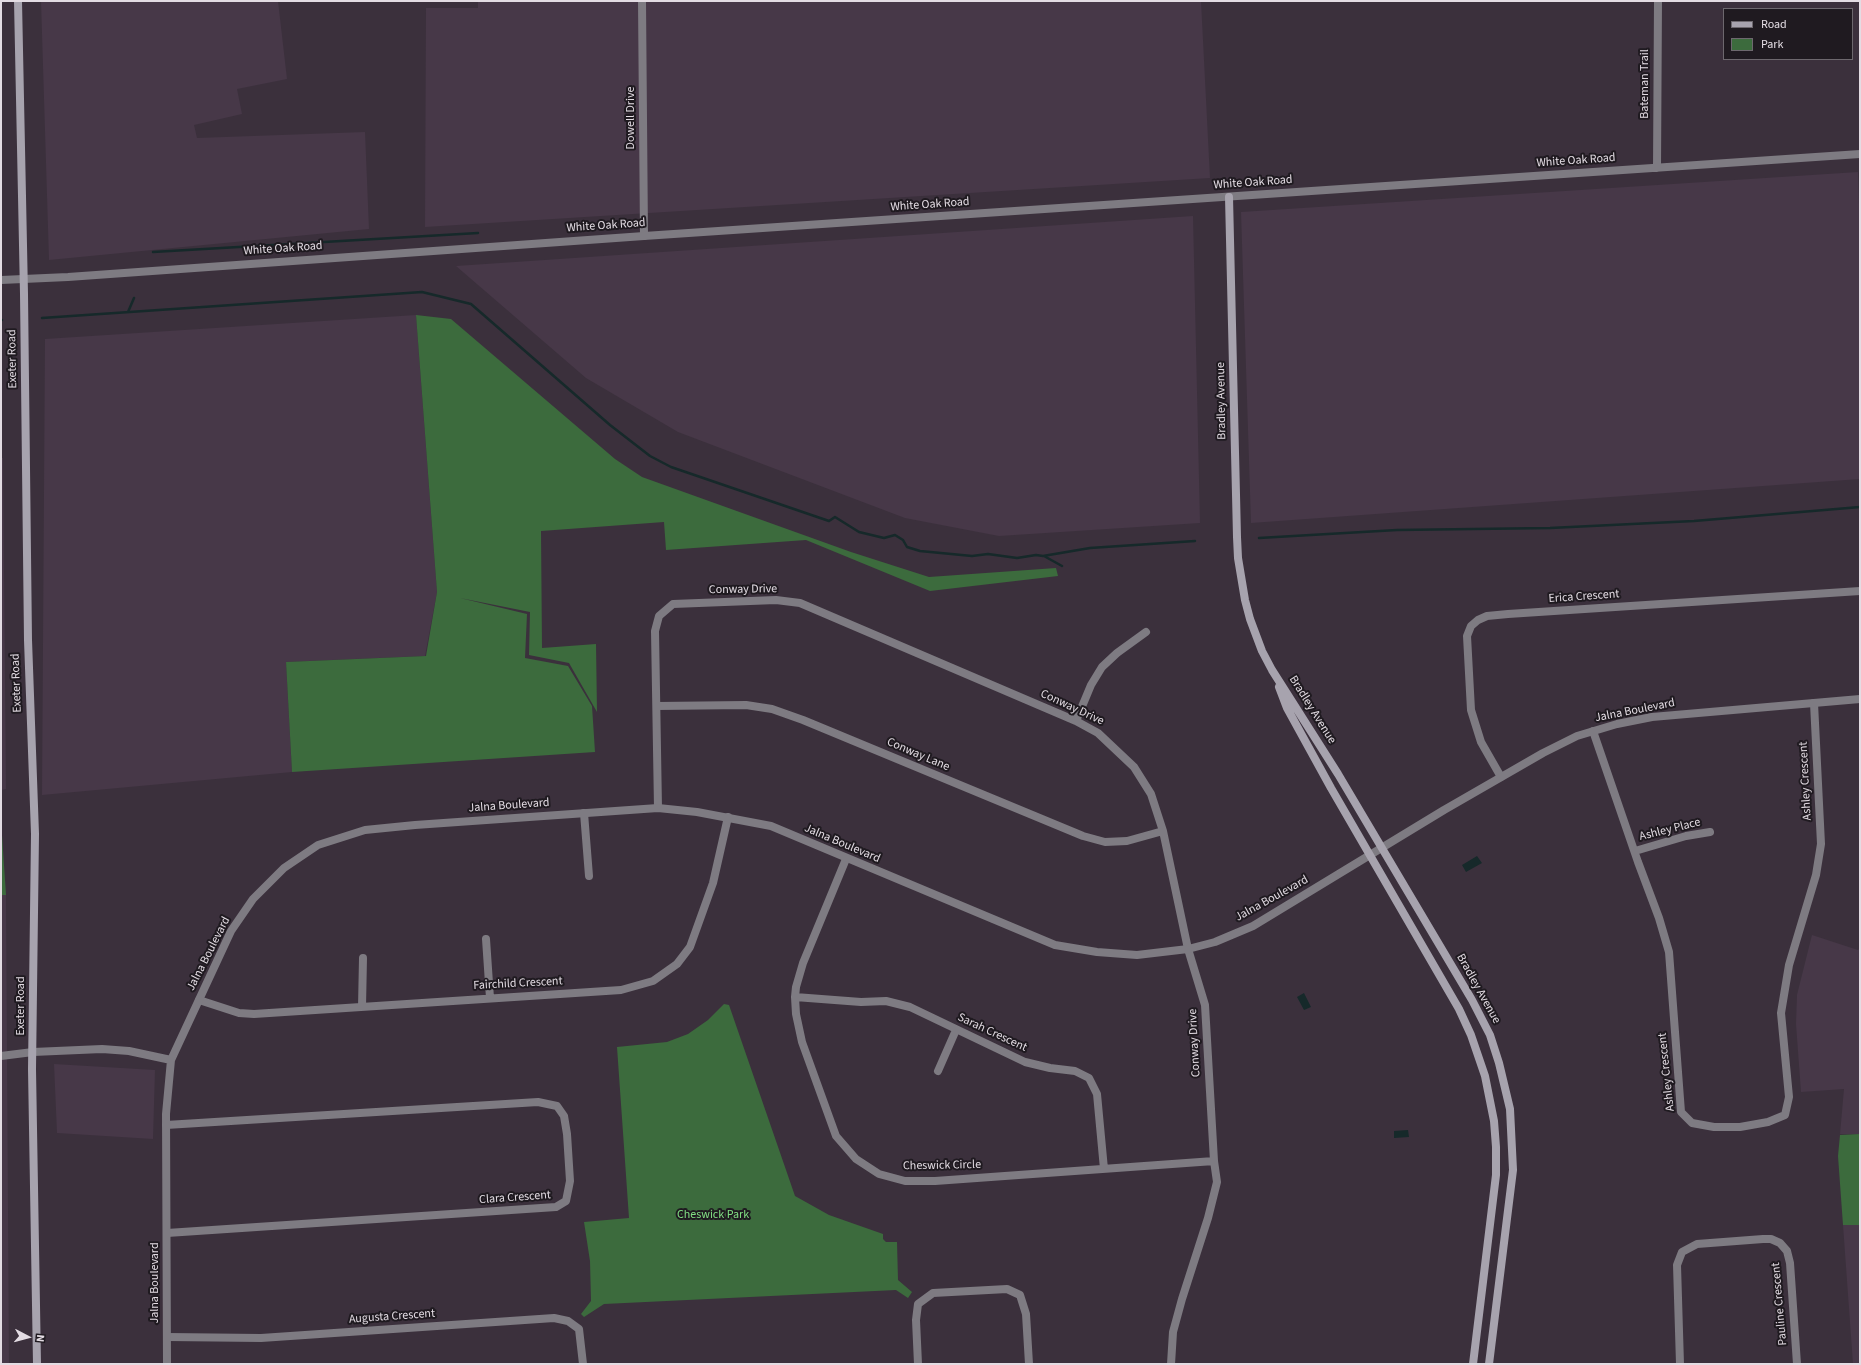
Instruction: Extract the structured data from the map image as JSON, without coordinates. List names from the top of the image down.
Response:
{
  "streets": {
    "main road": ["Exeter Road", "Bradley Avenue"],
    "street": [
      "Bateman Trail",
      "Dowell Drive",
      "White Oak Road",
      "Conway Drive",
      "Erica Crescent",
      "Jalna Boulevard",
      "Conway Lane",
      "Ashley Crescent",
      "Ashley Place",
      "Fairchild Crescent",
      "Sarah Crescent",
      "Cheswick Circle",
      "Clara Crescent",
      "Pauline Crescent",
      "Augusta Crescent"
    ]
  },
  "crossings": [
    ["Bateman Trail", "White Oak Road"],
    ["Dowell Drive", "White Oak Road"],
    ["White Oak Road", "Exeter Road"],
    ["White Oak Road", "Bradley Avenue"],
    ["Bradley Avenue", "Jalna Boulevard"],
    ["Conway Drive", "Jalna Boulevard"],
    ["Conway Drive", "Conway Lane"],
    ["Conway Drive", "Cheswick Circle"],
    ["Erica Crescent", "Jalna Boulevard"],
    ["Jalna Boulevard", "Ashley Crescent"],
    ["Jalna Boulevard", "Fairchild Crescent"],
    ["Jalna Boulevard", "Cheswick Circle"],
    ["Jalna Boulevard", "Clara Crescent"],
    ["Jalna Boulevard", "Augusta Crescent"],
    ["Ashley Crescent", "Ashley Place"],
    ["Sarah Crescent", "Cheswick Circle"]
  ],
  "parks": ["Cheswick Park"],
  "legend": ["Road", "Park"],
  "north": "right"
}
